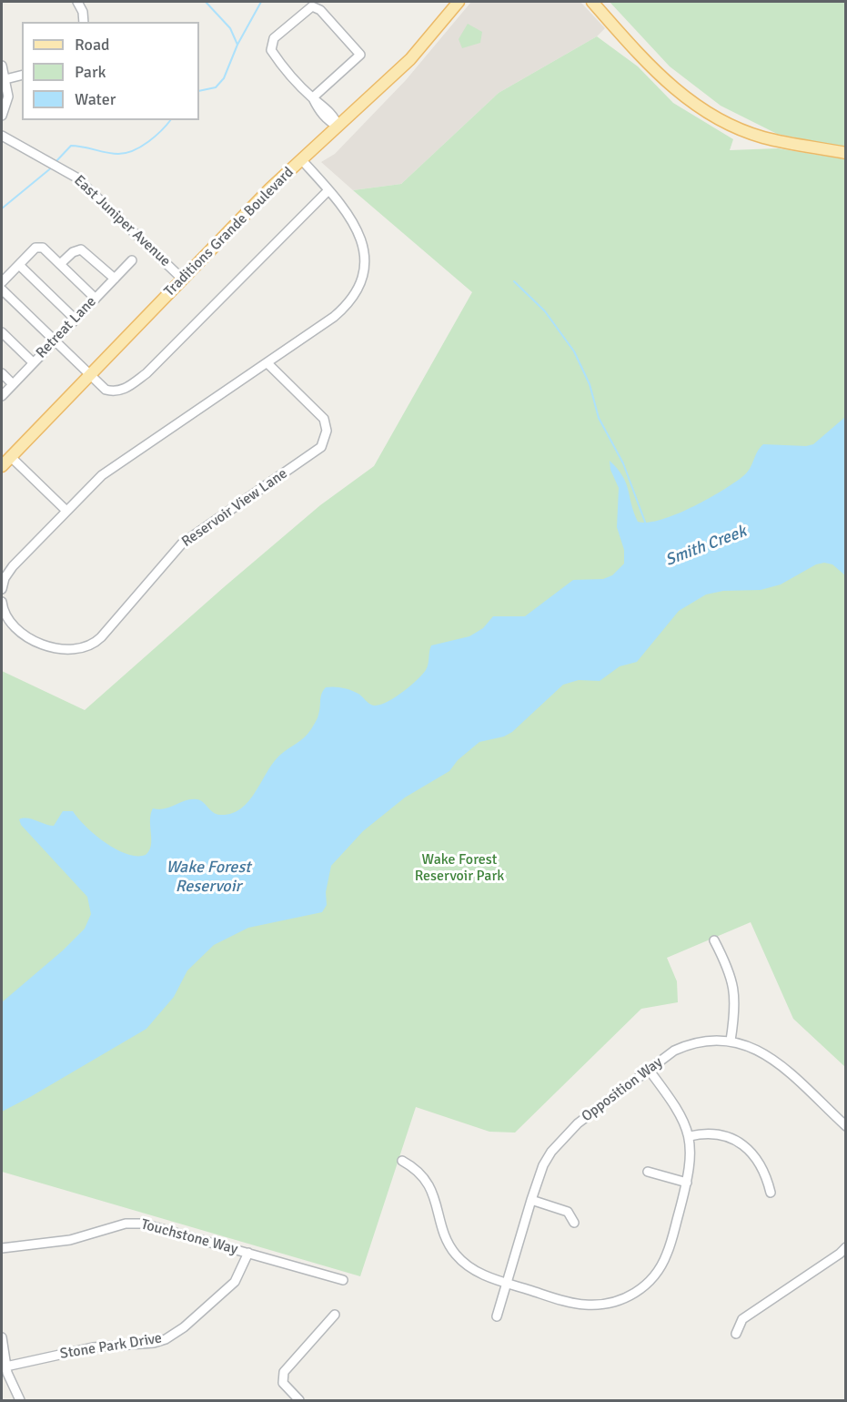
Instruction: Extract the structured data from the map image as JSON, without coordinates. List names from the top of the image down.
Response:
{
  "streets": {
    "main road": ["Traditions Grande Boulevard"],
    "street": [
      "East Juniper Avenue",
      "Retreat Lane",
      "Reservoir View Lane",
      "Opposition Way",
      "Touchstone Way",
      "Stone Park Drive"
    ]
  },
  "crossings": [
    ["East Juniper Avenue", "Traditions Grande Boulevard"],
    ["Touchstone Way", "Stone Park Drive"]
  ],
  "water": ["Smith Creek", "Wake Forest Reservoir"],
  "parks": ["Wake Forest Reservoir Park"],
  "legend": ["Road", "Park", "Water"]
}
